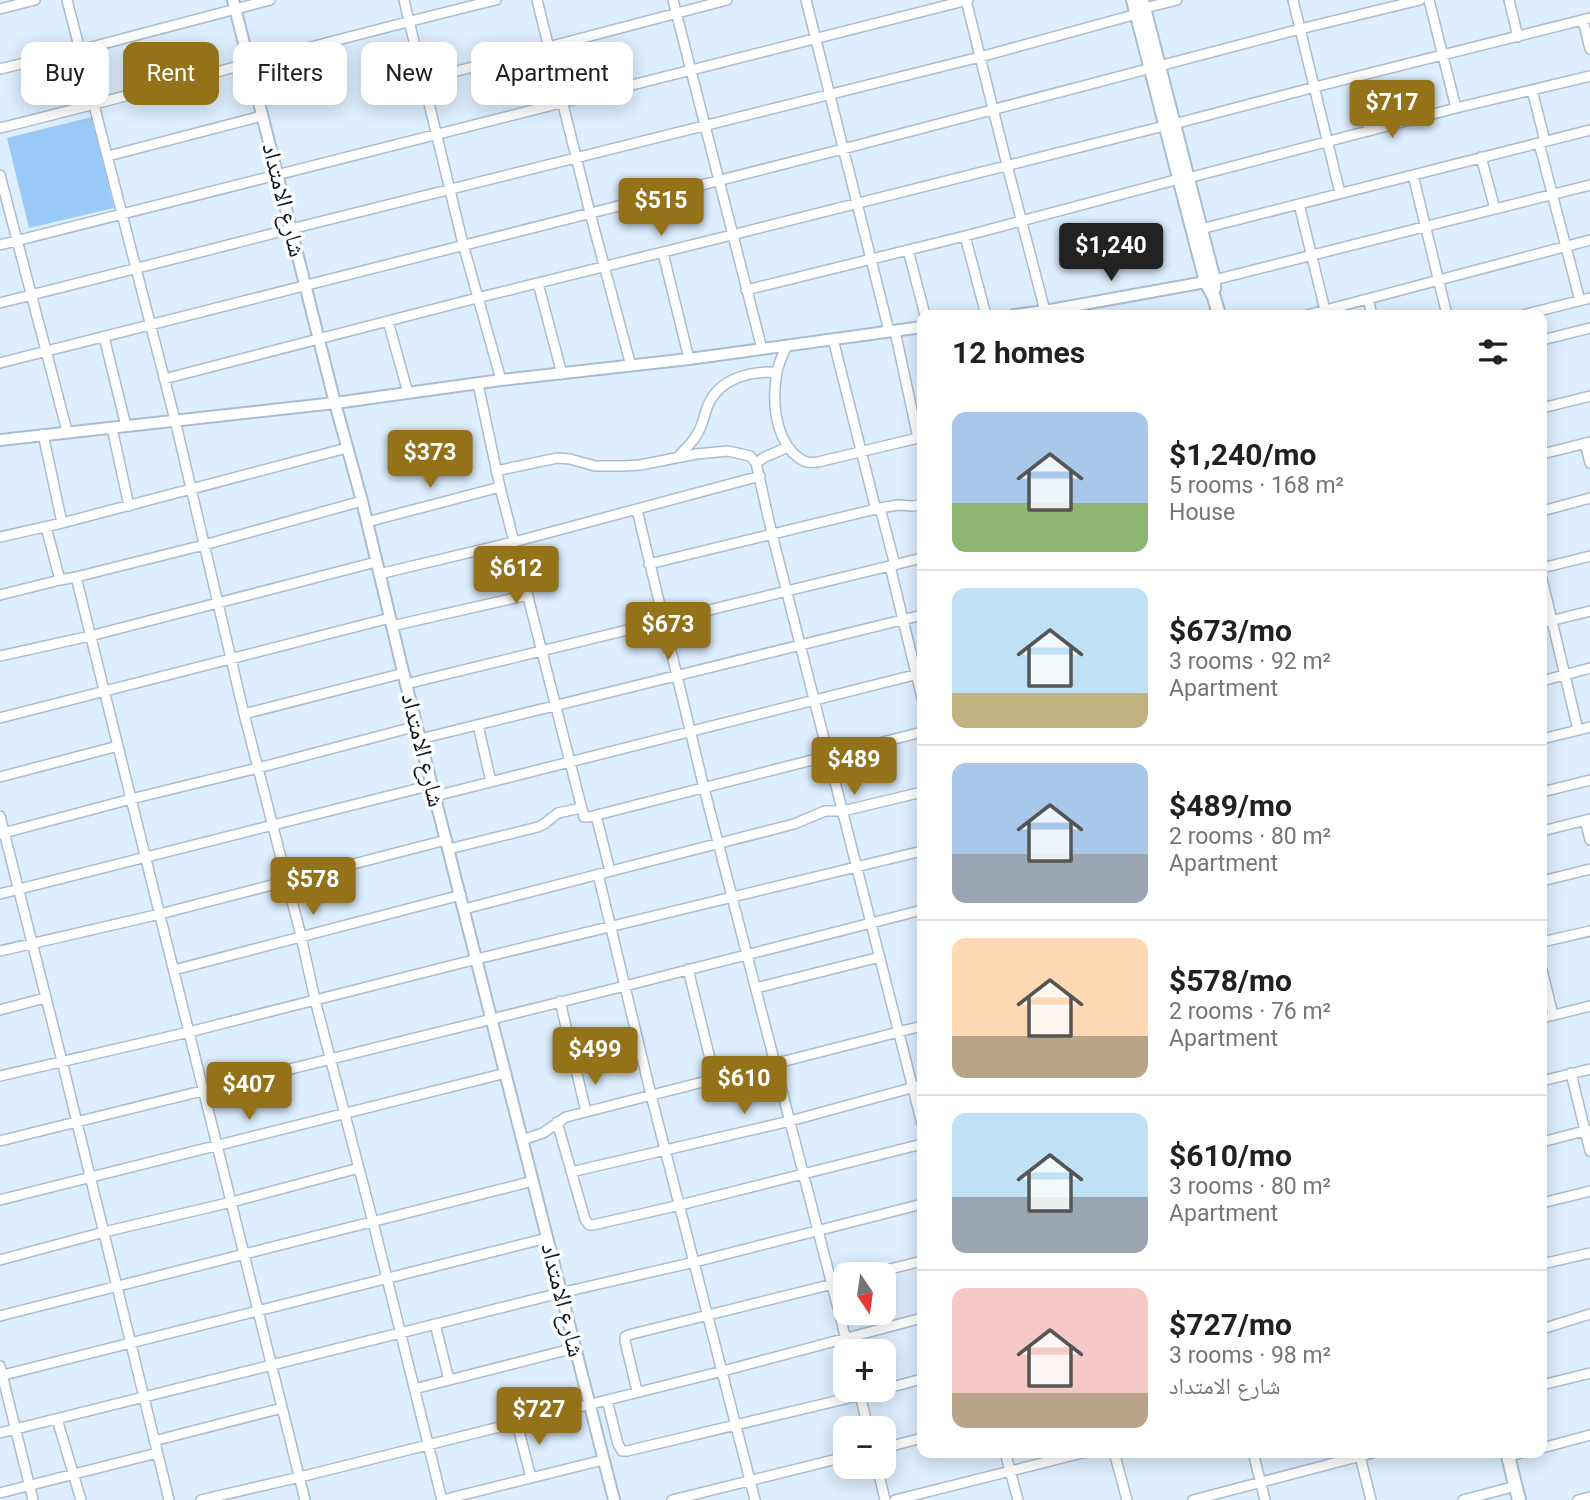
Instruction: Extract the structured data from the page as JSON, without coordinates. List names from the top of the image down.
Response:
{
  "streets": {
    "street": ["شارع الامتداد"]
  },
  "north": "bottom",
  "page": {
    "chip": [
      "Buy",
      "Rent",
      "Filters",
      "New",
      "Apartment"
    ],
    "price": [
      "$717",
      "$515",
      "$1,240",
      "$373",
      "$612",
      "$673",
      "$489",
      "$578",
      "$499",
      "$610",
      "$407",
      "$727"
    ],
    "heading": "12 homes",
    "list": [
      {
        "name": "$1,240/mo",
        "note": "5 rooms · 168 m² · House"
      },
      {
        "name": "$673/mo",
        "note": "3 rooms · 92 m² · Apartment"
      },
      {
        "name": "$489/mo",
        "note": "2 rooms · 80 m² · Apartment"
      },
      {
        "name": "$578/mo",
        "note": "2 rooms · 76 m² · Apartment"
      },
      {
        "name": "$610/mo",
        "note": "3 rooms · 80 m² · Apartment"
      },
      {
        "name": "$727/mo",
        "note": "3 rooms · 98 m² · شارع الامتداد"
      }
    ],
    "map_buttons": ["+", "−"]
  }
}
